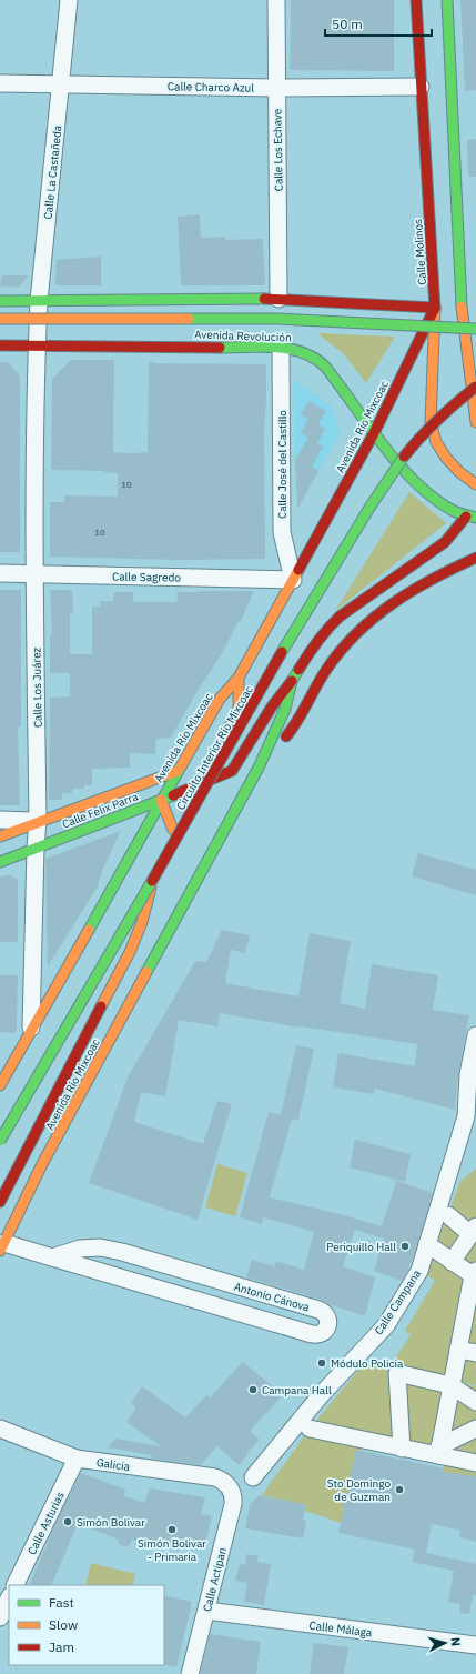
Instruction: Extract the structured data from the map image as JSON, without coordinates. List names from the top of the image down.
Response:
{
  "streets": {
    "main road": [
      "Calle Molinos",
      "Avenida Revolución",
      "Avenida Río Mixcoac",
      "Circuito Interior Río Mixcoac",
      "Calle Felix Parra"
    ],
    "street": [
      "Calle Charco Azul",
      "Calle Los Echave",
      "Calle La Castañeda",
      "Calle José del Castillo",
      "Calle Sagredo",
      "Calle Los Juárez",
      "Antonio Cánova",
      "Calle Campana",
      "Galicia",
      "Calle Asturias",
      "Calle Actipan",
      "Calle Málaga"
    ]
  },
  "crossings": [
    ["Calle Charco Azul", "Calle Los Echave"],
    ["Calle Charco Azul", "Calle La Castañeda"],
    ["Calle Charco Azul", "Calle Molinos"],
    ["Calle La Castañeda", "Avenida Revolución"],
    ["Calle La Castañeda", "Calle Los Juárez"],
    ["Calle Molinos", "Avenida Río Mixcoac"],
    ["Avenida Revolución", "Avenida Río Mixcoac"],
    ["Avenida Revolución", "Calle José del Castillo"],
    ["Avenida Revolución", "Calle Los Juárez"],
    ["Avenida Río Mixcoac", "Calle José del Castillo"],
    ["Avenida Río Mixcoac", "Calle Sagredo"],
    ["Avenida Río Mixcoac", "Calle Los Juárez"],
    ["Avenida Río Mixcoac", "Calle Felix Parra"],
    ["Avenida Río Mixcoac", "Antonio Cánova"],
    ["Calle José del Castillo", "Calle Sagredo"],
    ["Calle Sagredo", "Calle Los Juárez"],
    ["Calle Los Juárez", "Calle Felix Parra"],
    ["Galicia", "Calle Asturias"],
    ["Galicia", "Calle Actipan"],
    ["Calle Actipan", "Calle Málaga"]
  ],
  "places": [
    "Periquillo Hall",
    "Módulo Policia",
    "Campana Hall",
    "Sto Domingo de Guzman",
    "Simón Bolivar",
    "Simón Bolivar - Primaria"
  ],
  "house_numbers": ["10", "10"],
  "legend": ["Fast", "Slow", "Jam"],
  "scale_bar": "50 m",
  "north": "right"
}
